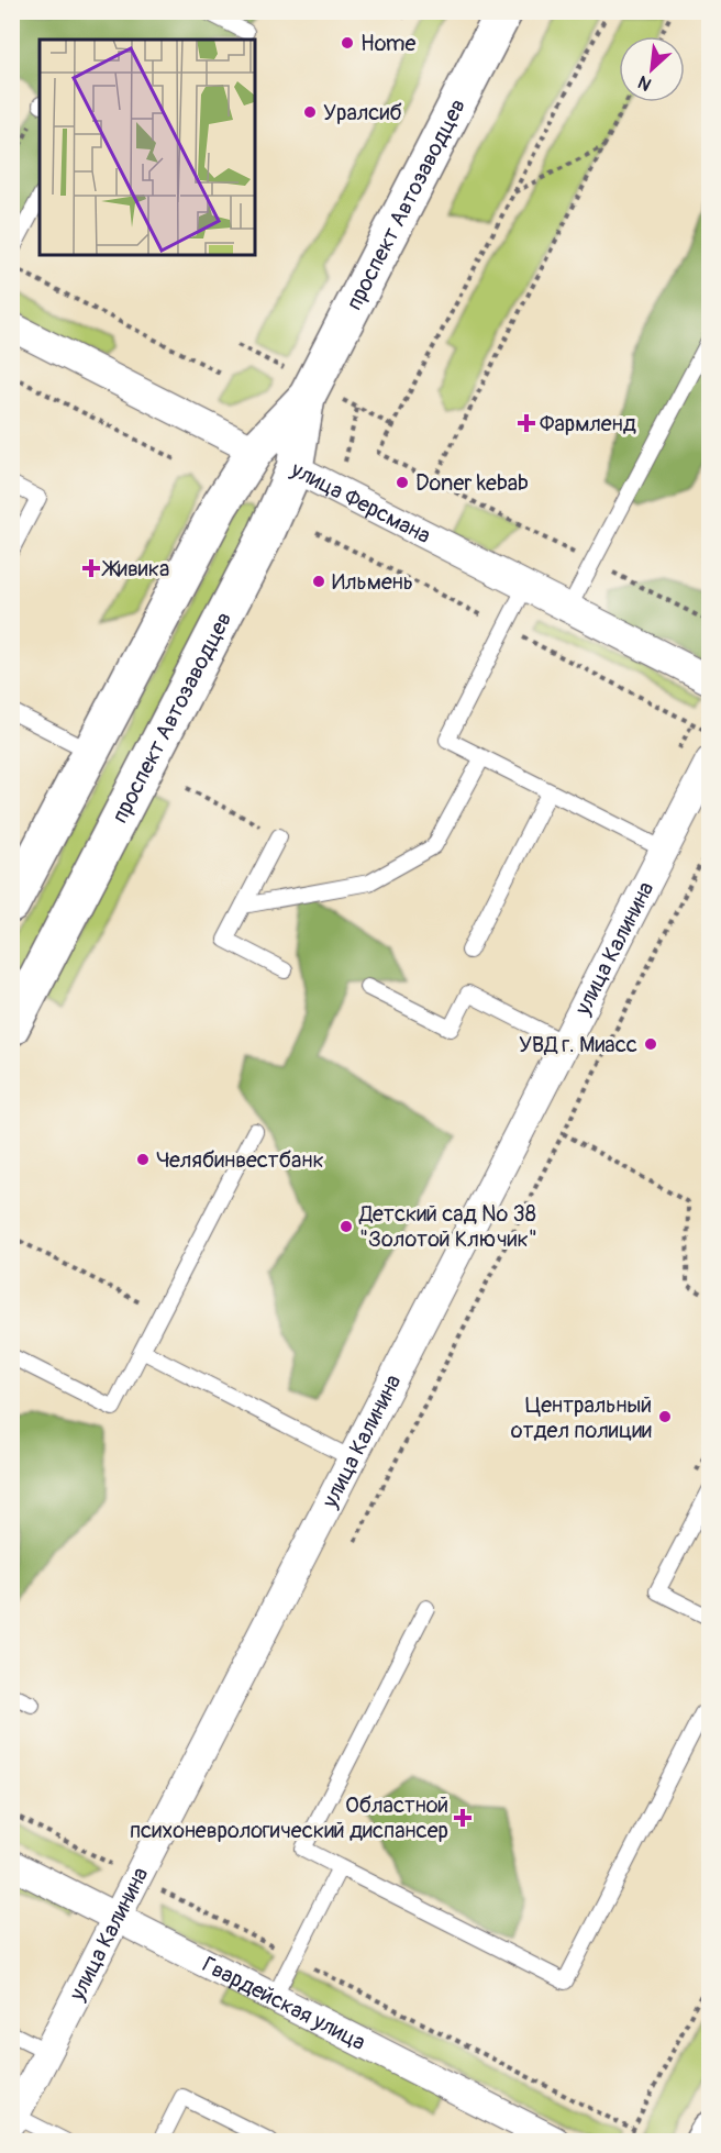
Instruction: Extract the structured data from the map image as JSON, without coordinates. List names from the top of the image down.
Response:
{
  "streets": {
    "main road": ["проспект Автозаводцев", "улица Ферсмана"],
    "street": ["улица Калинина", "Гвардейская улица"]
  },
  "crossings": [
    ["проспект Автозаводцев", "улица Ферсмана"],
    ["улица Калинина", "Гвардейская улица"]
  ],
  "places": {
    "other": [
      "Home",
      "Уралсиб",
      "Doner kebab",
      "Ильмень",
      "УВД г. Миасс",
      "Челябинвестбанк",
      "Детский сад № 38 \"Золотой Ключик\"",
      "Центральный отдел полиции"
    ],
    "health": ["Фармленд", "Живика", "Областной психоневрологический диспансер"]
  },
  "north": "bottom left"
}
